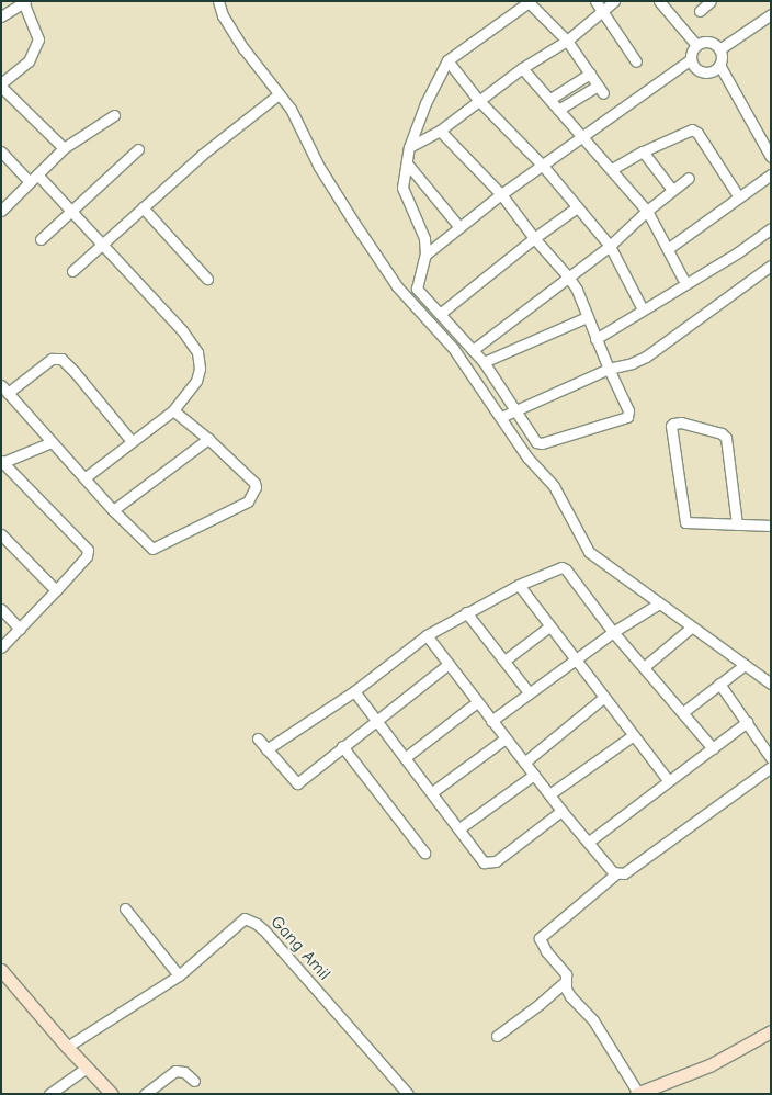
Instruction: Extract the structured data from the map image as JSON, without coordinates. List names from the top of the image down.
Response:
{
  "streets": {
    "street": ["Gang Amil"]
  }
}
